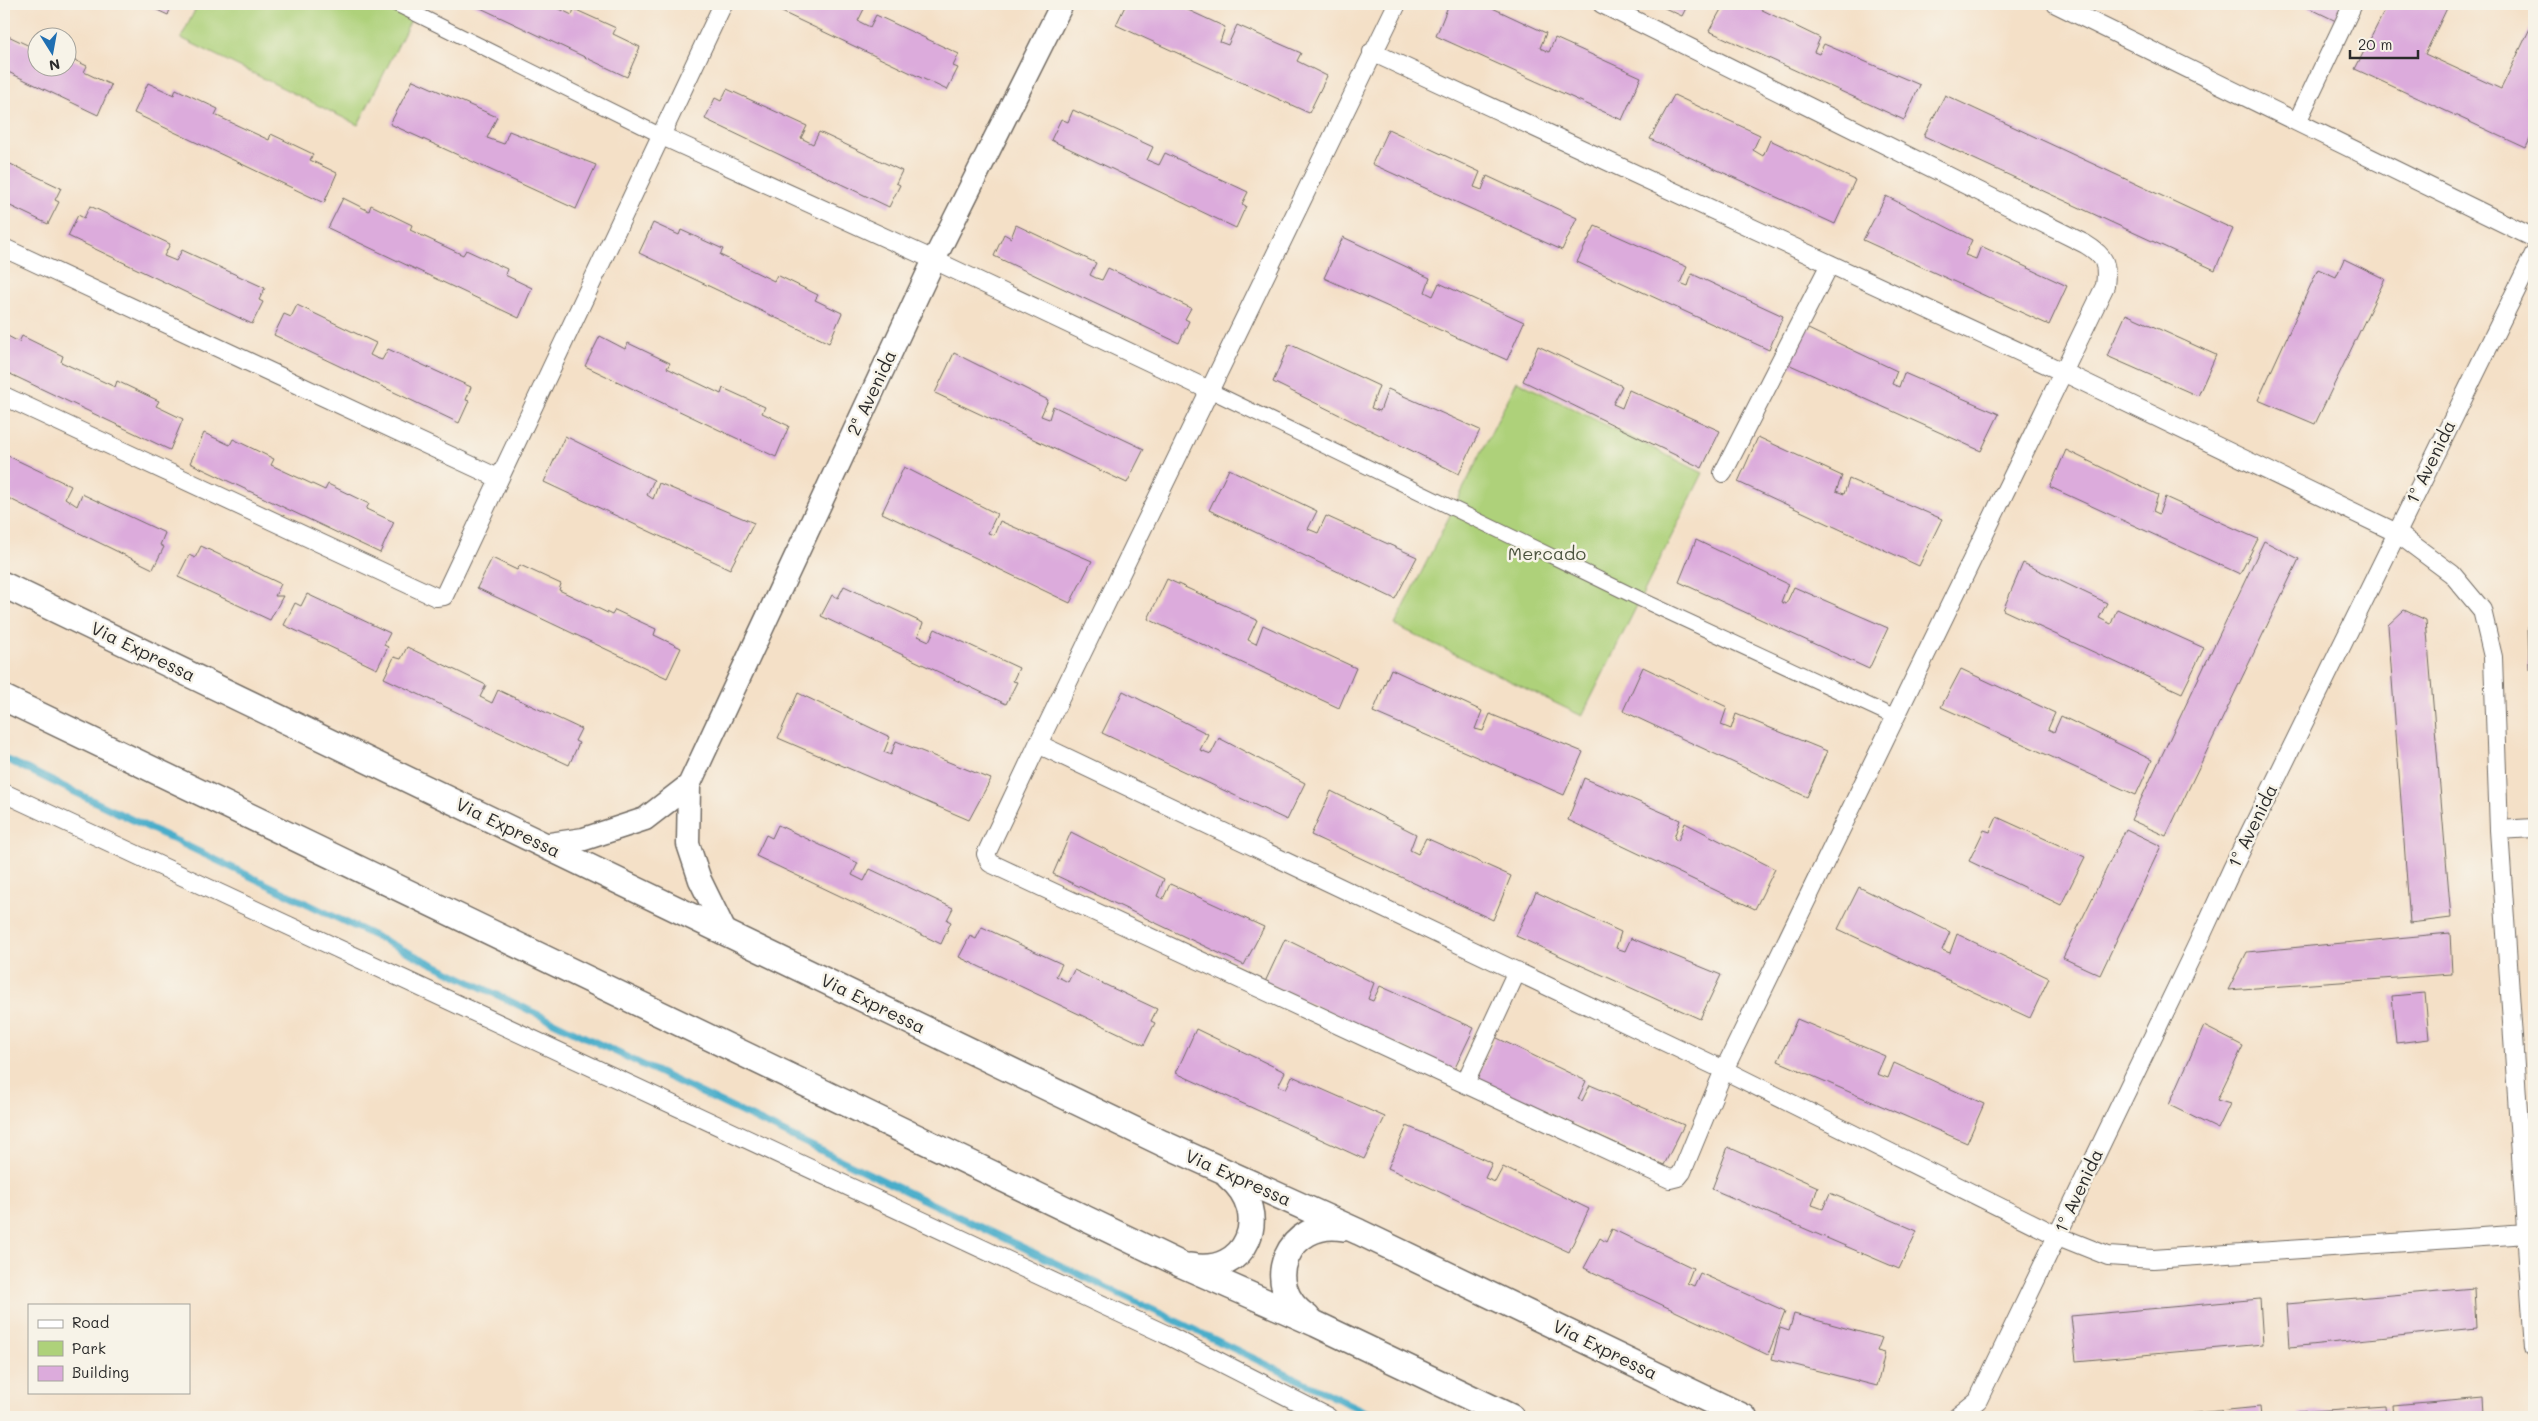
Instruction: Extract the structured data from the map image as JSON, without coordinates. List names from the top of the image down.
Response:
{
  "streets": {
    "main road": ["Via Expressa"],
    "street": ["2ª Avenida", "1º Avenida"]
  },
  "parks": ["Mercado"],
  "legend": ["Road", "Park", "Building"],
  "scale_bar": "20 m",
  "north": "bottom"
}
